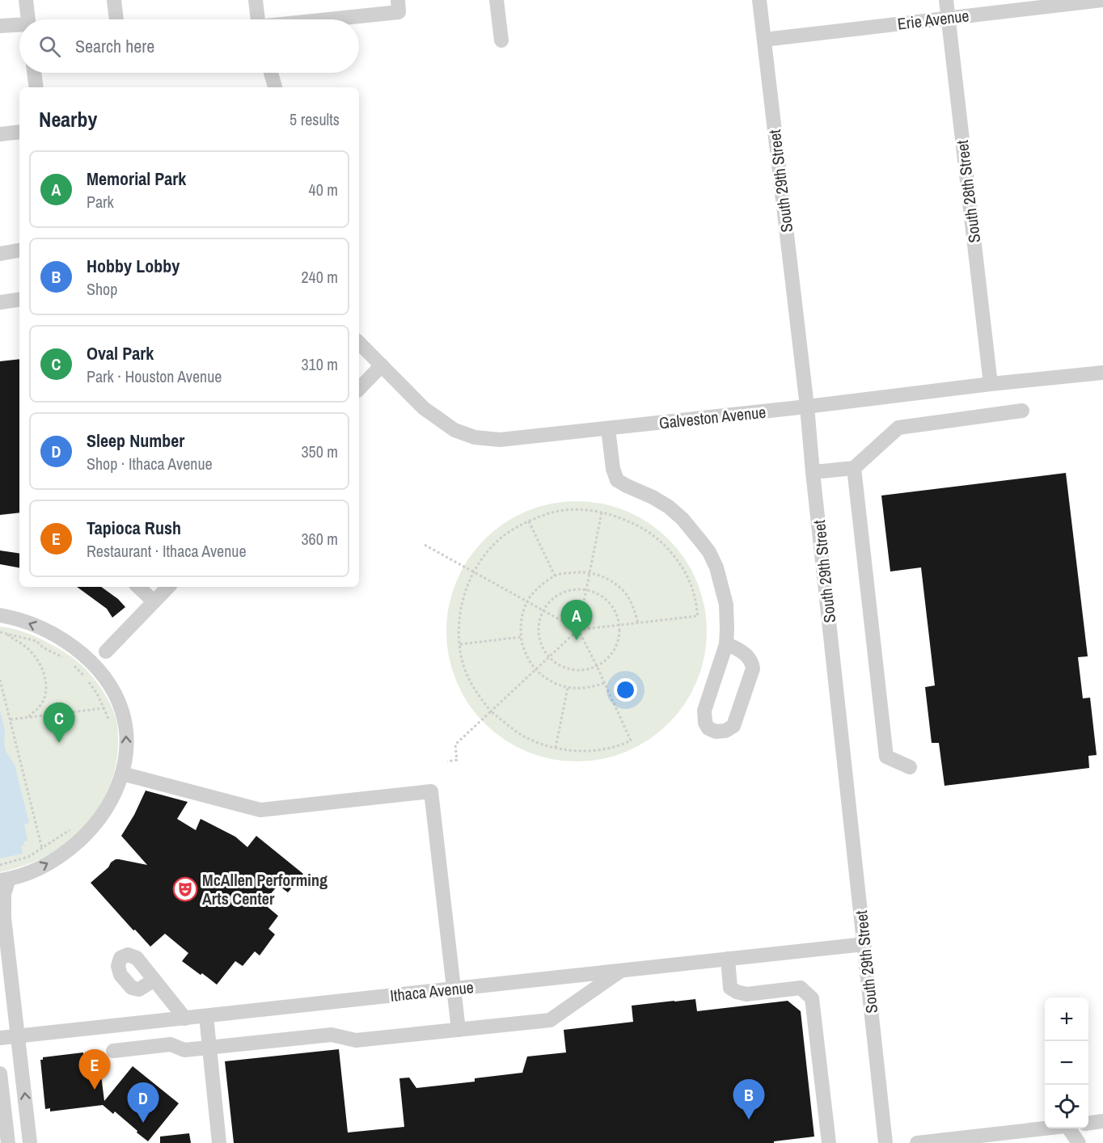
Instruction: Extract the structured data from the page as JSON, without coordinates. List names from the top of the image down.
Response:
{
  "streets": {
    "street": [
      "Erie Avenue",
      "South 29th Street",
      "South 28th Street",
      "Galveston Avenue",
      "Ithaca Avenue"
    ]
  },
  "crossings": [
    ["Erie Avenue", "South 29th Street"],
    ["Erie Avenue", "South 28th Street"],
    ["South 29th Street", "Galveston Avenue"],
    ["South 29th Street", "Ithaca Avenue"],
    ["South 28th Street", "Galveston Avenue"]
  ],
  "places": {
    "theatre": ["McAllen Performing Arts Center"]
  },
  "page": {
    "search": "Search here",
    "heading": ["Nearby", "5 results"],
    "list": [
      {
        "mark": "A",
        "name": "Memorial Park",
        "note": "Park",
        "value": "40 m"
      },
      {
        "mark": "B",
        "name": "Hobby Lobby",
        "note": "Shop",
        "value": "240 m"
      },
      {
        "mark": "C",
        "name": "Oval Park",
        "note": "Park · Houston Avenue",
        "value": "310 m"
      },
      {
        "mark": "D",
        "name": "Sleep Number",
        "note": "Shop · Ithaca Avenue",
        "value": "350 m"
      },
      {
        "mark": "E",
        "name": "Tapioca Rush",
        "note": "Restaurant · Ithaca Avenue",
        "value": "360 m"
      }
    ],
    "pins": [
      "A",
      "C",
      "E",
      "B",
      "D"
    ],
    "map_buttons": ["+", "−"]
  }
}
